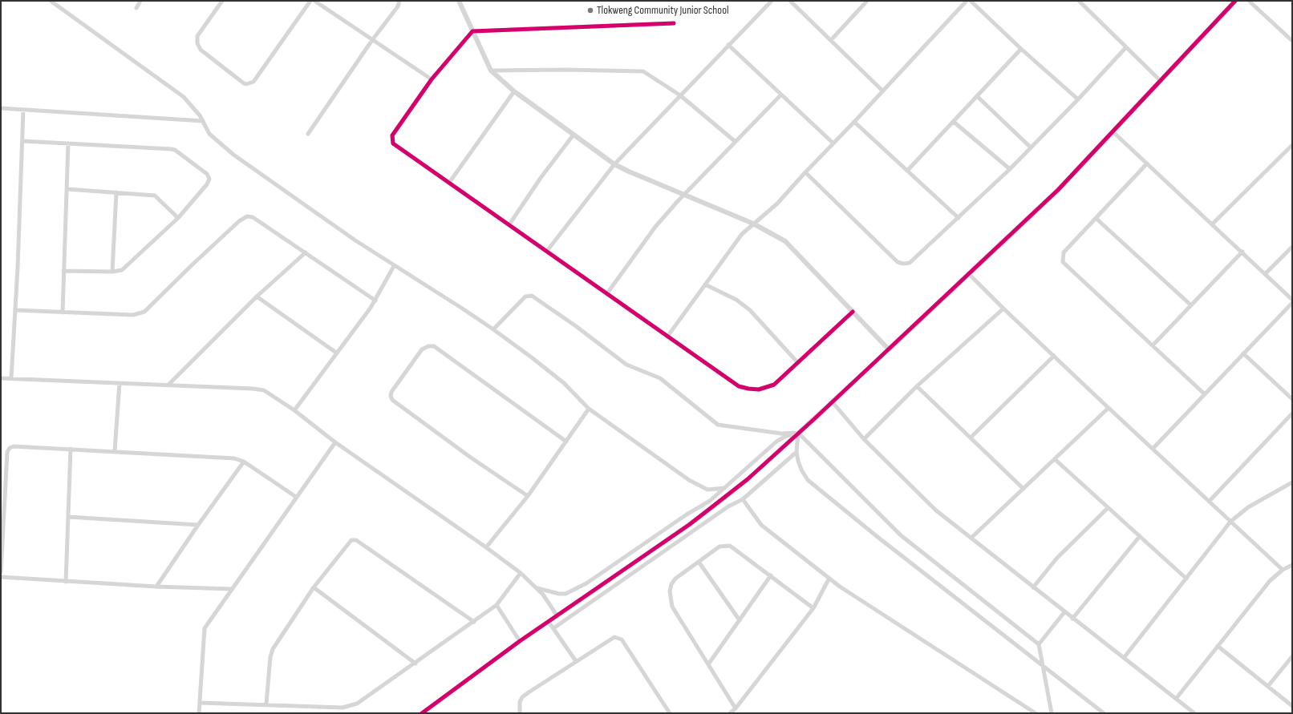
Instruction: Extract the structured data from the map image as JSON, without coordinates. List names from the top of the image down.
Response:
{
  "places": ["Tlokweng Community Junior School"]
}
